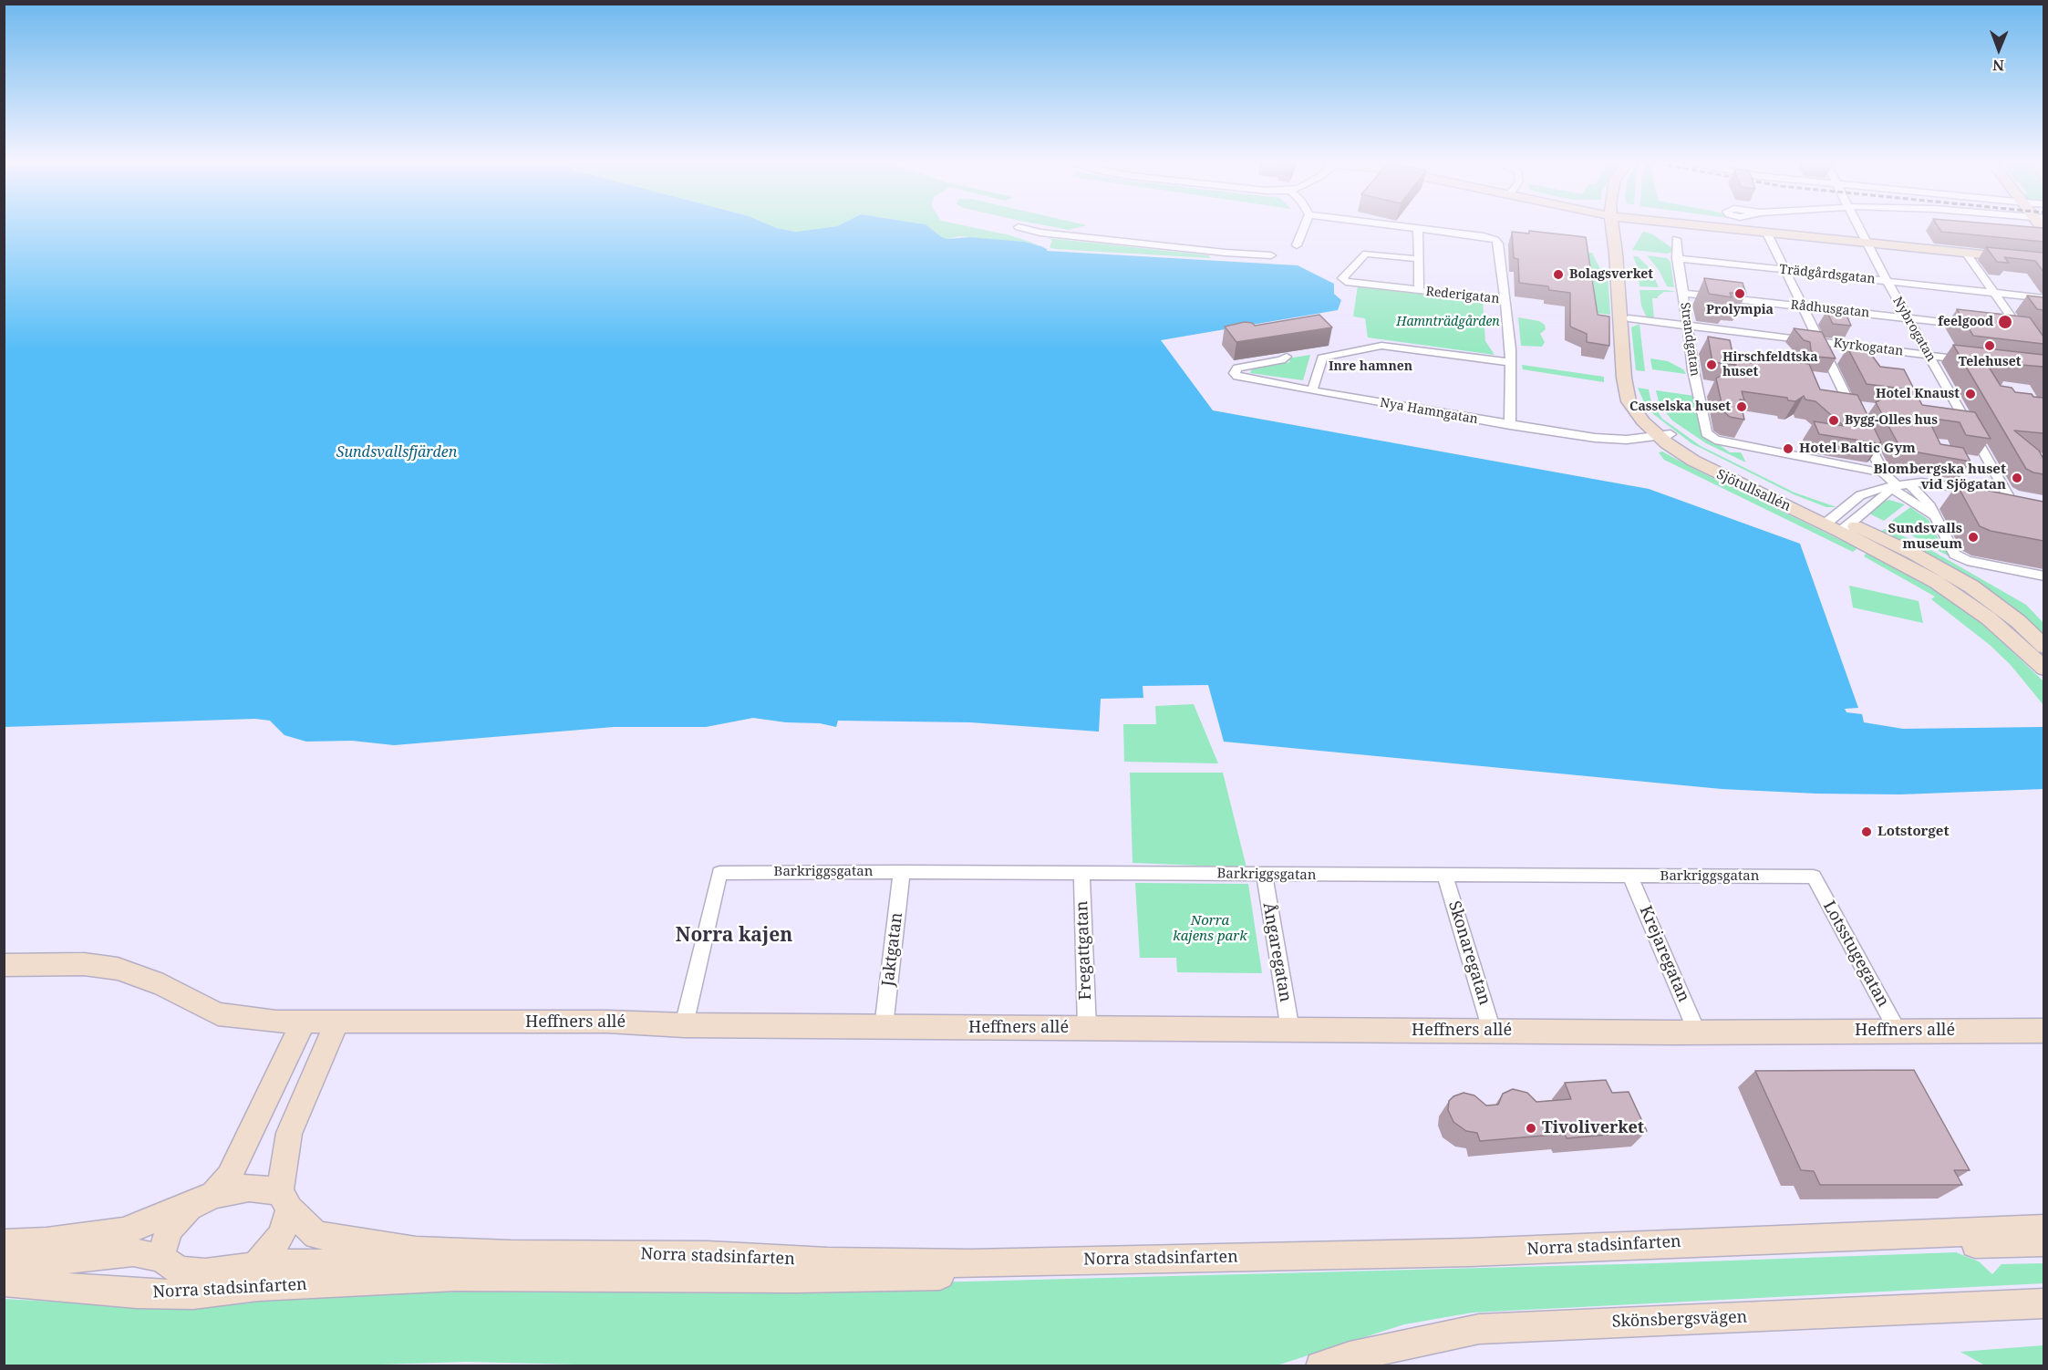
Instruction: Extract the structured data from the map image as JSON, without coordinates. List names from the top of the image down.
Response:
{
  "streets": {
    "main road": [
      "Sjötullsallén",
      "Heffners allé",
      "Norra stadsinfarten",
      "Skönsbergsvägen"
    ],
    "street": [
      "Trädgårdsgatan",
      "Rederigatan",
      "Rådhusgatan",
      "Nybrogatan",
      "Strandgatan",
      "Kyrkogatan",
      "Nya Hamngatan",
      "Barkriggsgatan",
      "Jaktgatan",
      "Fregattgatan",
      "Ångaregatan",
      "Skonaregatan",
      "Krejaregatan",
      "Lotsstugegatan"
    ]
  },
  "crossings": [
    ["Trädgårdsgatan", "Nybrogatan"],
    ["Trädgårdsgatan", "Strandgatan"],
    ["Rådhusgatan", "Nybrogatan"],
    ["Rådhusgatan", "Strandgatan"],
    ["Nybrogatan", "Kyrkogatan"],
    ["Strandgatan", "Kyrkogatan"],
    ["Kyrkogatan", "Sjötullsallén"],
    ["Nya Hamngatan", "Sjötullsallén"],
    ["Barkriggsgatan", "Jaktgatan"],
    ["Barkriggsgatan", "Fregattgatan"],
    ["Barkriggsgatan", "Ångaregatan"],
    ["Barkriggsgatan", "Skonaregatan"],
    ["Barkriggsgatan", "Krejaregatan"],
    ["Barkriggsgatan", "Lotsstugegatan"],
    ["Barkriggsgatan", "Heffners allé"],
    ["Jaktgatan", "Heffners allé"],
    ["Fregattgatan", "Heffners allé"],
    ["Ångaregatan", "Heffners allé"],
    ["Skonaregatan", "Heffners allé"],
    ["Krejaregatan", "Heffners allé"],
    ["Lotsstugegatan", "Heffners allé"]
  ],
  "districts": ["Inre hamnen", "Norra kajen"],
  "water": ["Sundsvallsfjärden"],
  "parks": ["Hamnträdgården", "Norra kajens park"],
  "places": [
    "Bolagsverket",
    "Prolympia",
    "feelgood",
    "Telehuset",
    "Hirschfeldtska huset",
    "Hotel Knaust",
    "Casselska huset",
    "Bygg-Olles hus",
    "Hotel Baltic Gym",
    "Blombergska huset vid Sjögatan",
    "Sundsvalls museum",
    "Lotstorget",
    "Tivoliverket"
  ],
  "north": "bottom"
}
